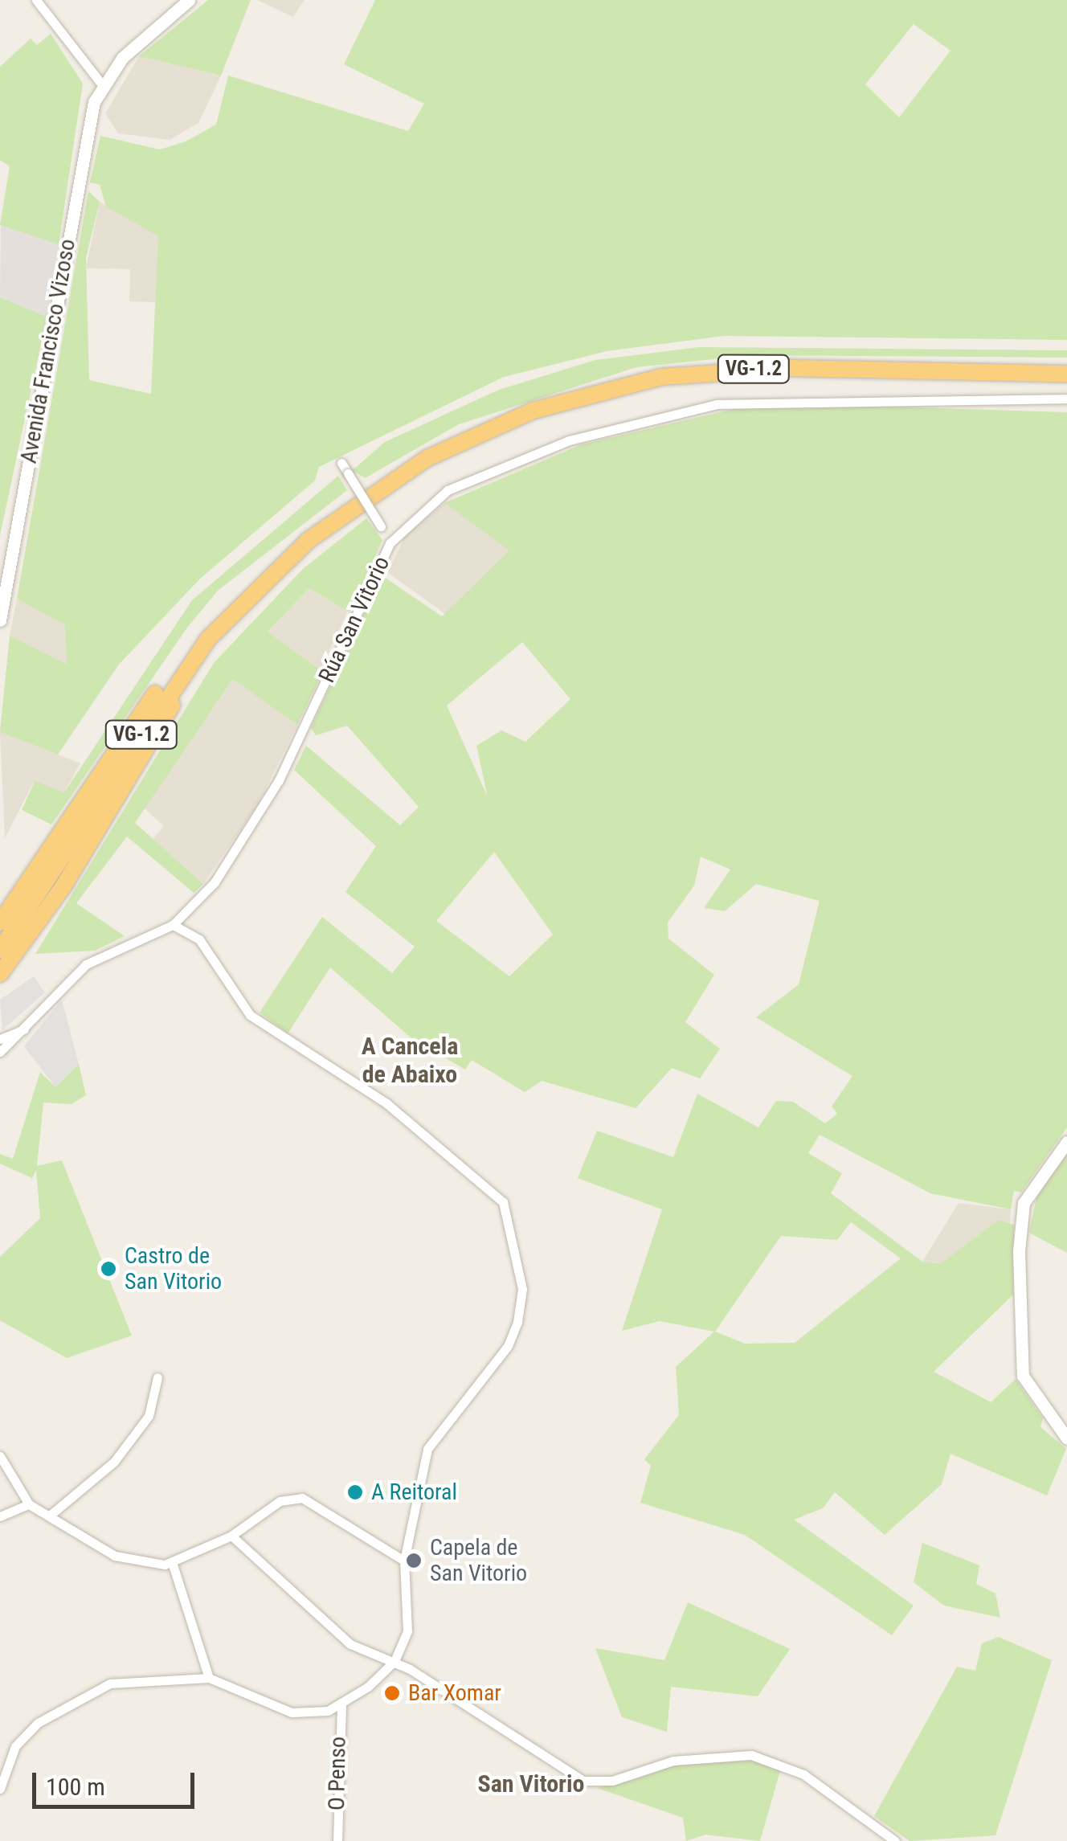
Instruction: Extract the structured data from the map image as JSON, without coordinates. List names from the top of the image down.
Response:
{
  "streets": {
    "highway": ["VG-1.2"],
    "street": ["Avenida Francisco Vizoso", "Rúa San Vitorio", "O Penso"]
  },
  "districts": ["A Cancela de Abaixo", "San Vitorio"],
  "places": [
    "Castro de San Vitorio",
    "A Reitoral",
    "Capela de San Vitorio",
    "Bar Xomar"
  ],
  "scale_bar": "100 m"
}
